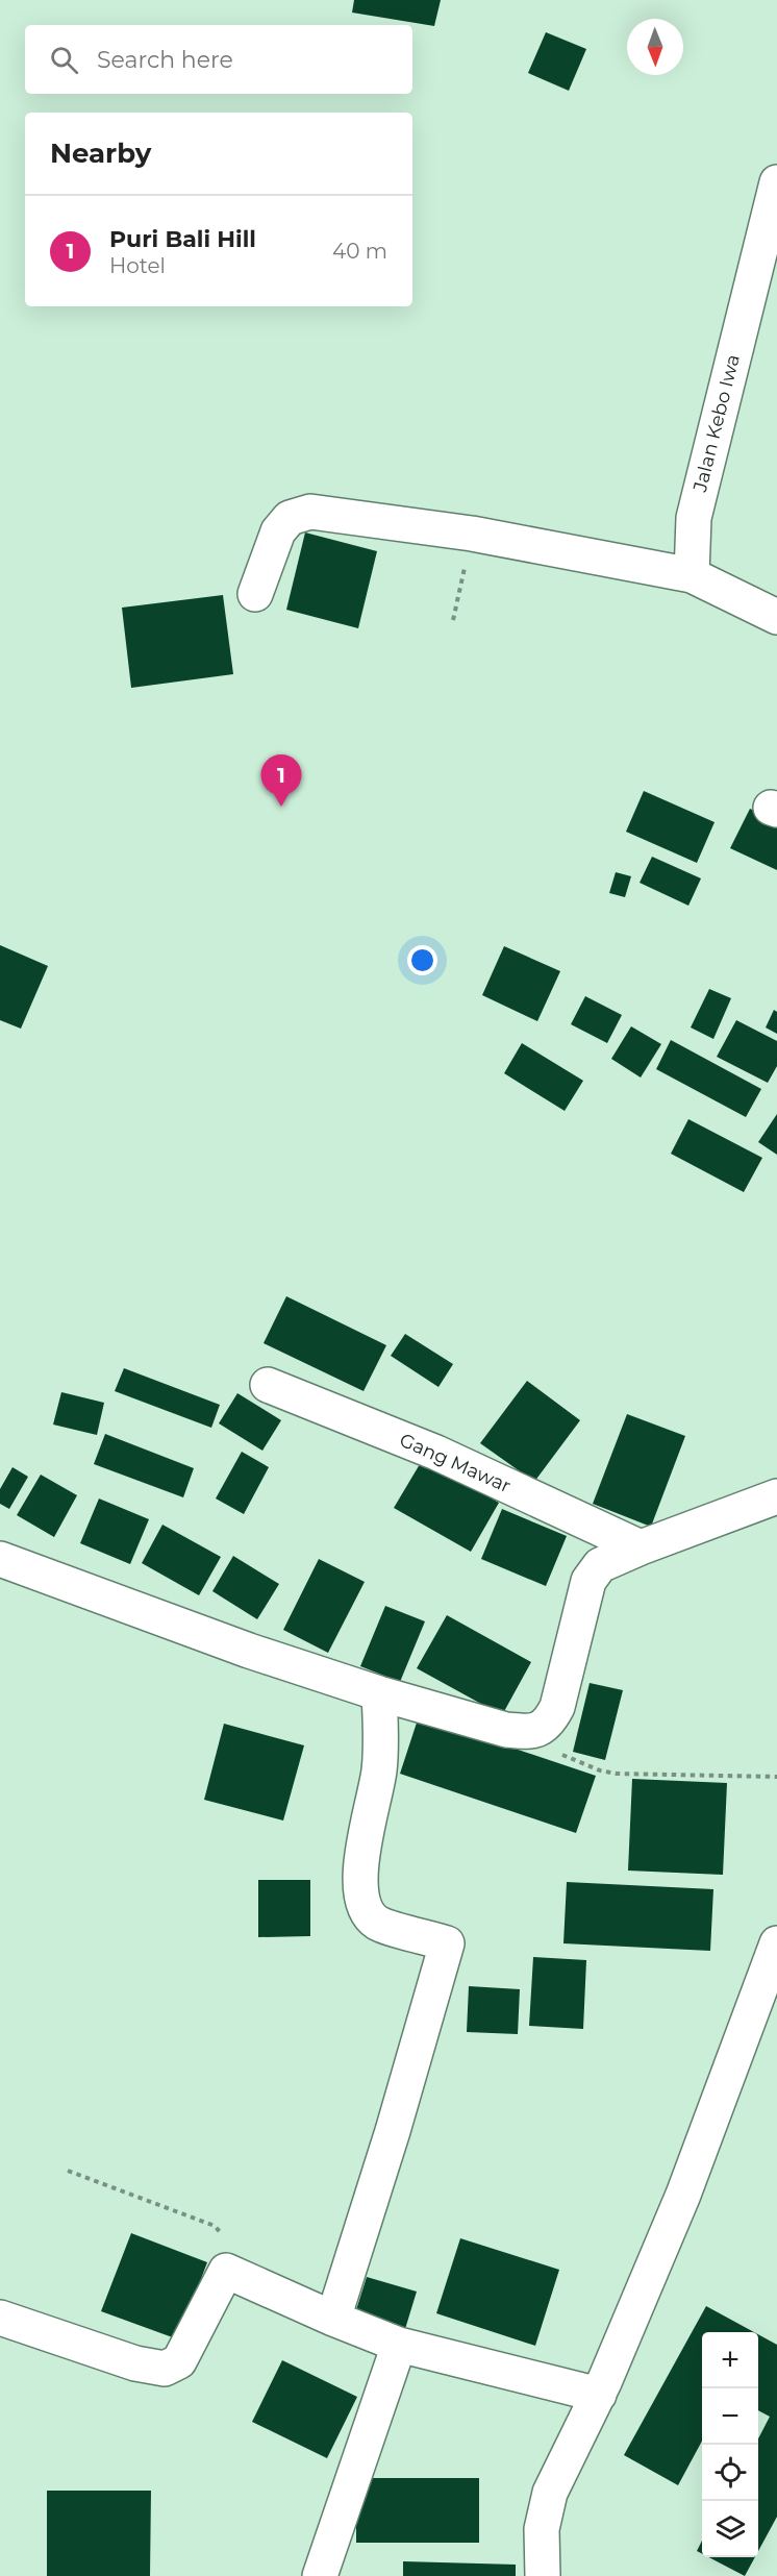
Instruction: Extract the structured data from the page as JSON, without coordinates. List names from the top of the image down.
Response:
{
  "streets": {
    "street": ["Jalan Kebo Iwa", "Gang Mawar"]
  },
  "north": "bottom",
  "page": {
    "search": "Search here",
    "heading": "Nearby",
    "list": [
      {
        "mark": "1",
        "name": "Puri Bali Hill",
        "note": "Hotel",
        "value": "40 m"
      }
    ],
    "pins": "1",
    "map_buttons": ["+", "−"]
  }
}
